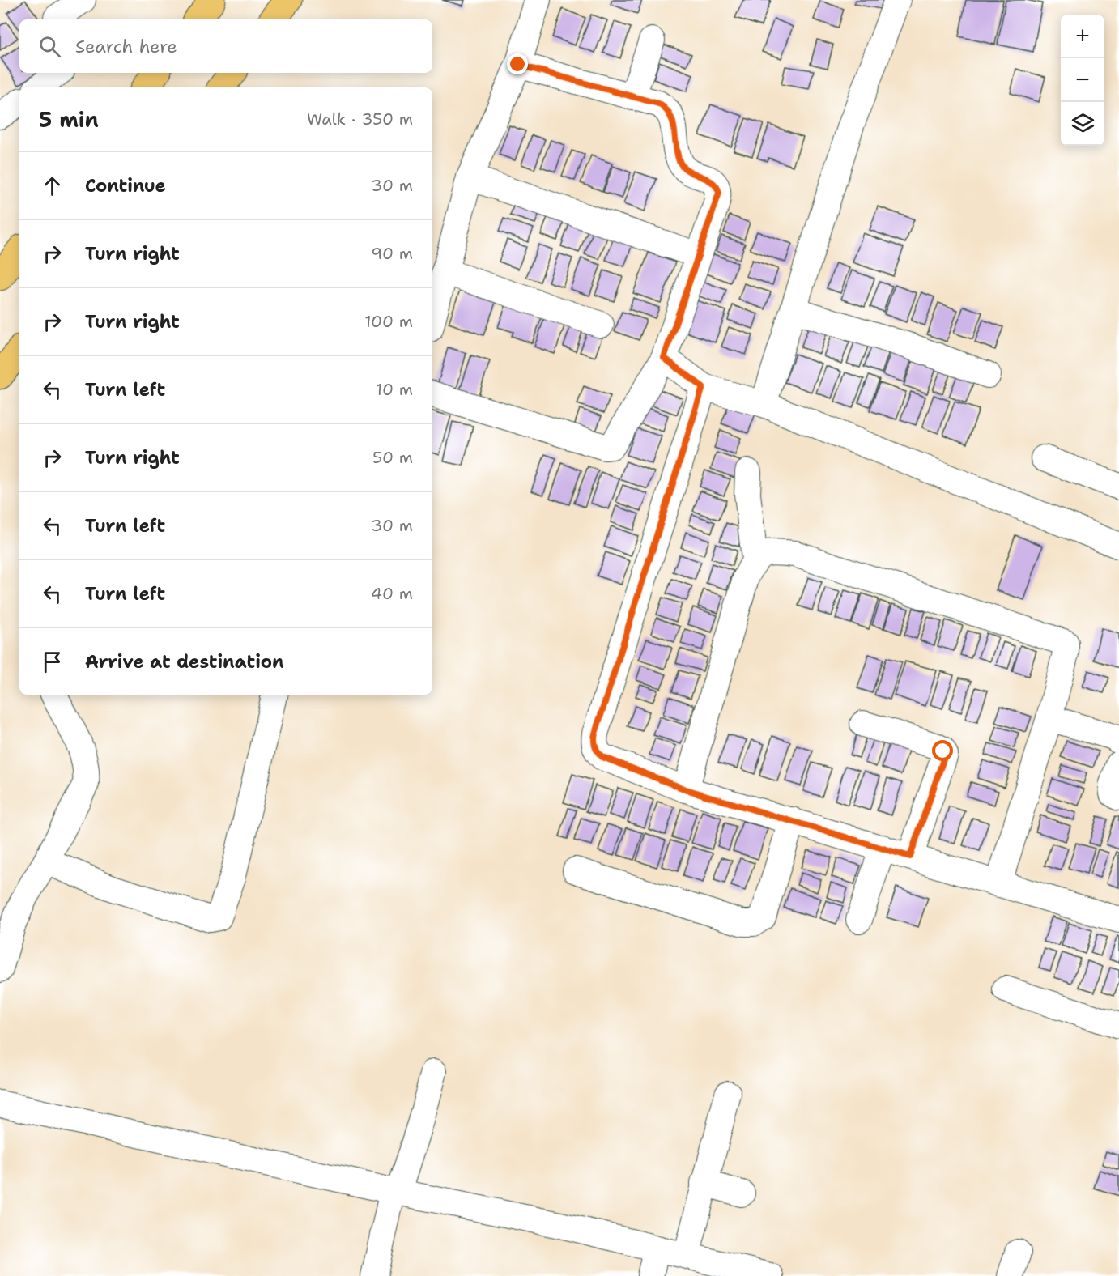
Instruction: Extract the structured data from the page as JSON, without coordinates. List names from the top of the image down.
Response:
{
  "page": {
    "map_buttons": ["+", "−"],
    "search": "Search here",
    "heading": ["5 min", "Walk · 350 m"],
    "list": [
      ["Continue", "30 m"],
      ["Turn right", "90 m"],
      ["Turn right", "100 m"],
      ["Turn left", "10 m"],
      ["Turn right", "50 m"],
      ["Turn left", "30 m"],
      ["Turn left", "40 m"],
      "Arrive at destination"
    ]
  }
}
